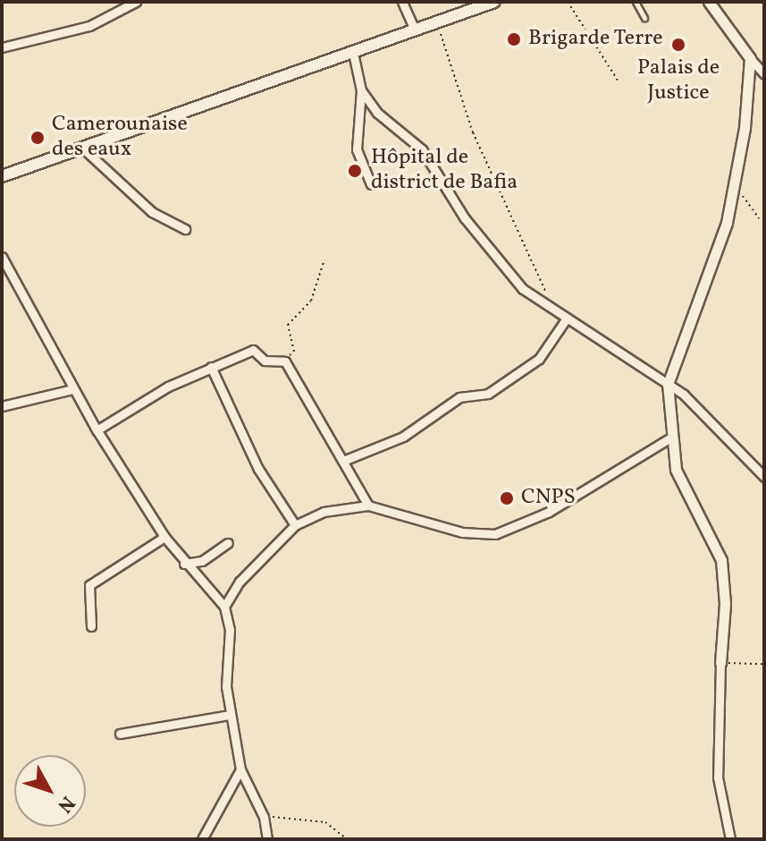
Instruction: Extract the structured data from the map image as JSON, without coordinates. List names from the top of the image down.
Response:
{
  "places": [
    "Brigarde Terre",
    "Palais de Justice",
    "Camerounaise des eaux",
    "Hôpital de district de Bafia",
    "CNPS"
  ],
  "north": "bottom right"
}
